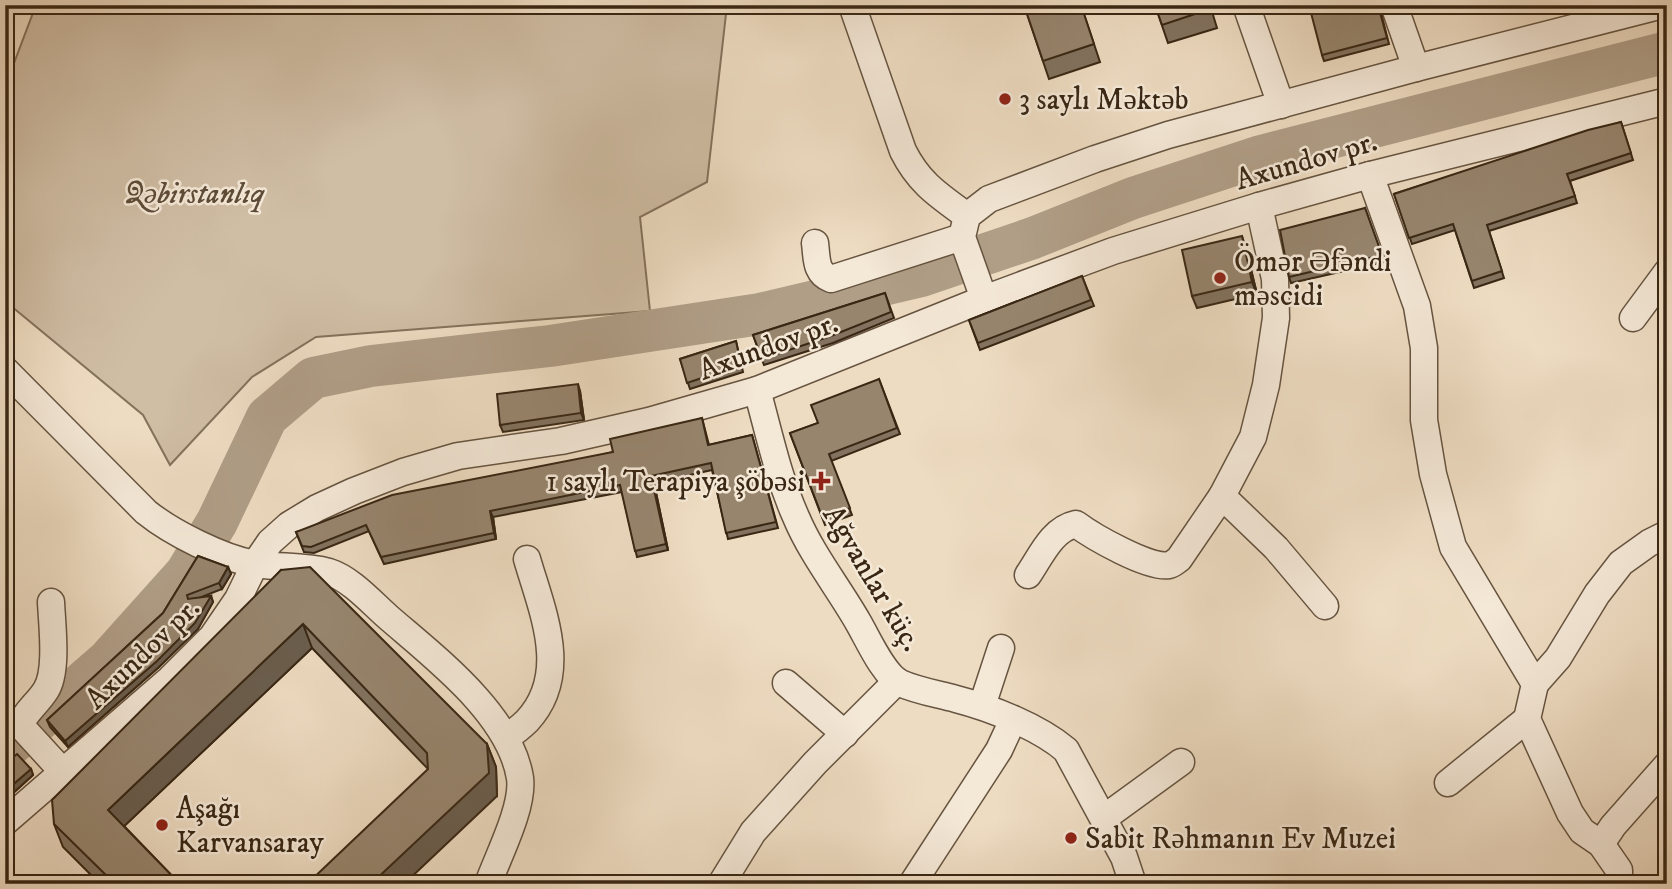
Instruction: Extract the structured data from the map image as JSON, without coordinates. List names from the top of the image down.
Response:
{
  "streets": {
    "street": ["Axundov pr.", "Ağvanlar küç."]
  },
  "crossings": [
    ["Axundov pr.", "Ağvanlar küç."]
  ],
  "parks": ["Qəbirstanlıq"],
  "places": {
    "other": [
      "3 saylı Məktəb",
      "Ömər Əfəndi məscidi",
      "Aşağı Karvansaray",
      "Sabit Rəhmanın Ev Muzei"
    ],
    "health": ["1 saylı Terapiya şöbəsi"]
  }
}
